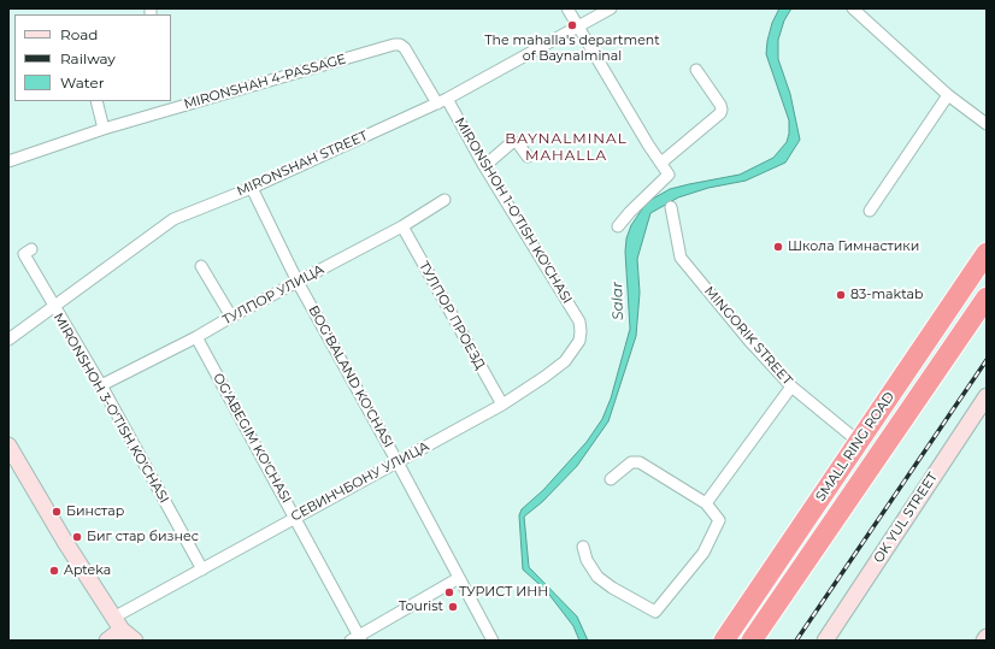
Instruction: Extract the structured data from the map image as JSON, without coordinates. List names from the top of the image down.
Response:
{
  "streets": {
    "highway": ["SMALL RING ROAD"],
    "street": [
      "MIRONSHAH 4-PASSAGE",
      "MIRONSHAH STREET",
      "MIRONSHOH 1-O'TISH KO'CHASI",
      "ТУЛПОР УЛИЦА",
      "ТУЛПОР ПРОЕЗД",
      "MINGORIK STREET",
      "BOG'BALAND KO'CHASI",
      "MIRONSHOH 3-O'TISH KO'CHASI",
      "OG'ABEGIM KO'CHASI",
      "СЕВИНЧБОНУ УЛИЦА",
      "OK YUL STREET"
    ]
  },
  "crossings": [
    ["MIRONSHAH 4-PASSAGE", "MIRONSHAH STREET"],
    ["MIRONSHAH 4-PASSAGE", "MIRONSHOH 1-O'TISH KO'CHASI"],
    ["MIRONSHAH STREET", "MIRONSHOH 1-O'TISH KO'CHASI"],
    ["MIRONSHAH STREET", "BOG'BALAND KO'CHASI"],
    ["MIRONSHAH STREET", "MIRONSHOH 3-O'TISH KO'CHASI"],
    ["MIRONSHOH 1-O'TISH KO'CHASI", "СЕВИНЧБОНУ УЛИЦА"],
    ["ТУЛПОР УЛИЦА", "ТУЛПОР ПРОЕЗД"],
    ["ТУЛПОР УЛИЦА", "BOG'BALAND KO'CHASI"],
    ["ТУЛПОР УЛИЦА", "MIRONSHOH 3-O'TISH KO'CHASI"],
    ["ТУЛПОР УЛИЦА", "OG'ABEGIM KO'CHASI"],
    ["ТУЛПОР ПРОЕЗД", "СЕВИНЧБОНУ УЛИЦА"],
    ["MINGORIK STREET", "SMALL RING ROAD"],
    ["BOG'BALAND KO'CHASI", "СЕВИНЧБОНУ УЛИЦА"],
    ["MIRONSHOH 3-O'TISH KO'CHASI", "СЕВИНЧБОНУ УЛИЦА"],
    ["OG'ABEGIM KO'CHASI", "СЕВИНЧБОНУ УЛИЦА"]
  ],
  "districts": ["BAYNALMINAL MAHALLA"],
  "water": ["Salar"],
  "places": [
    "The mahalla's department of Baynalminal",
    "Школа Гимнастики",
    "83-maktab",
    "Бинстар",
    "Биг стар бизнес",
    "Apteka",
    "ТУРИСТ ИНН",
    "Tourist"
  ],
  "legend": ["Road", "Railway", "Water"]
}
